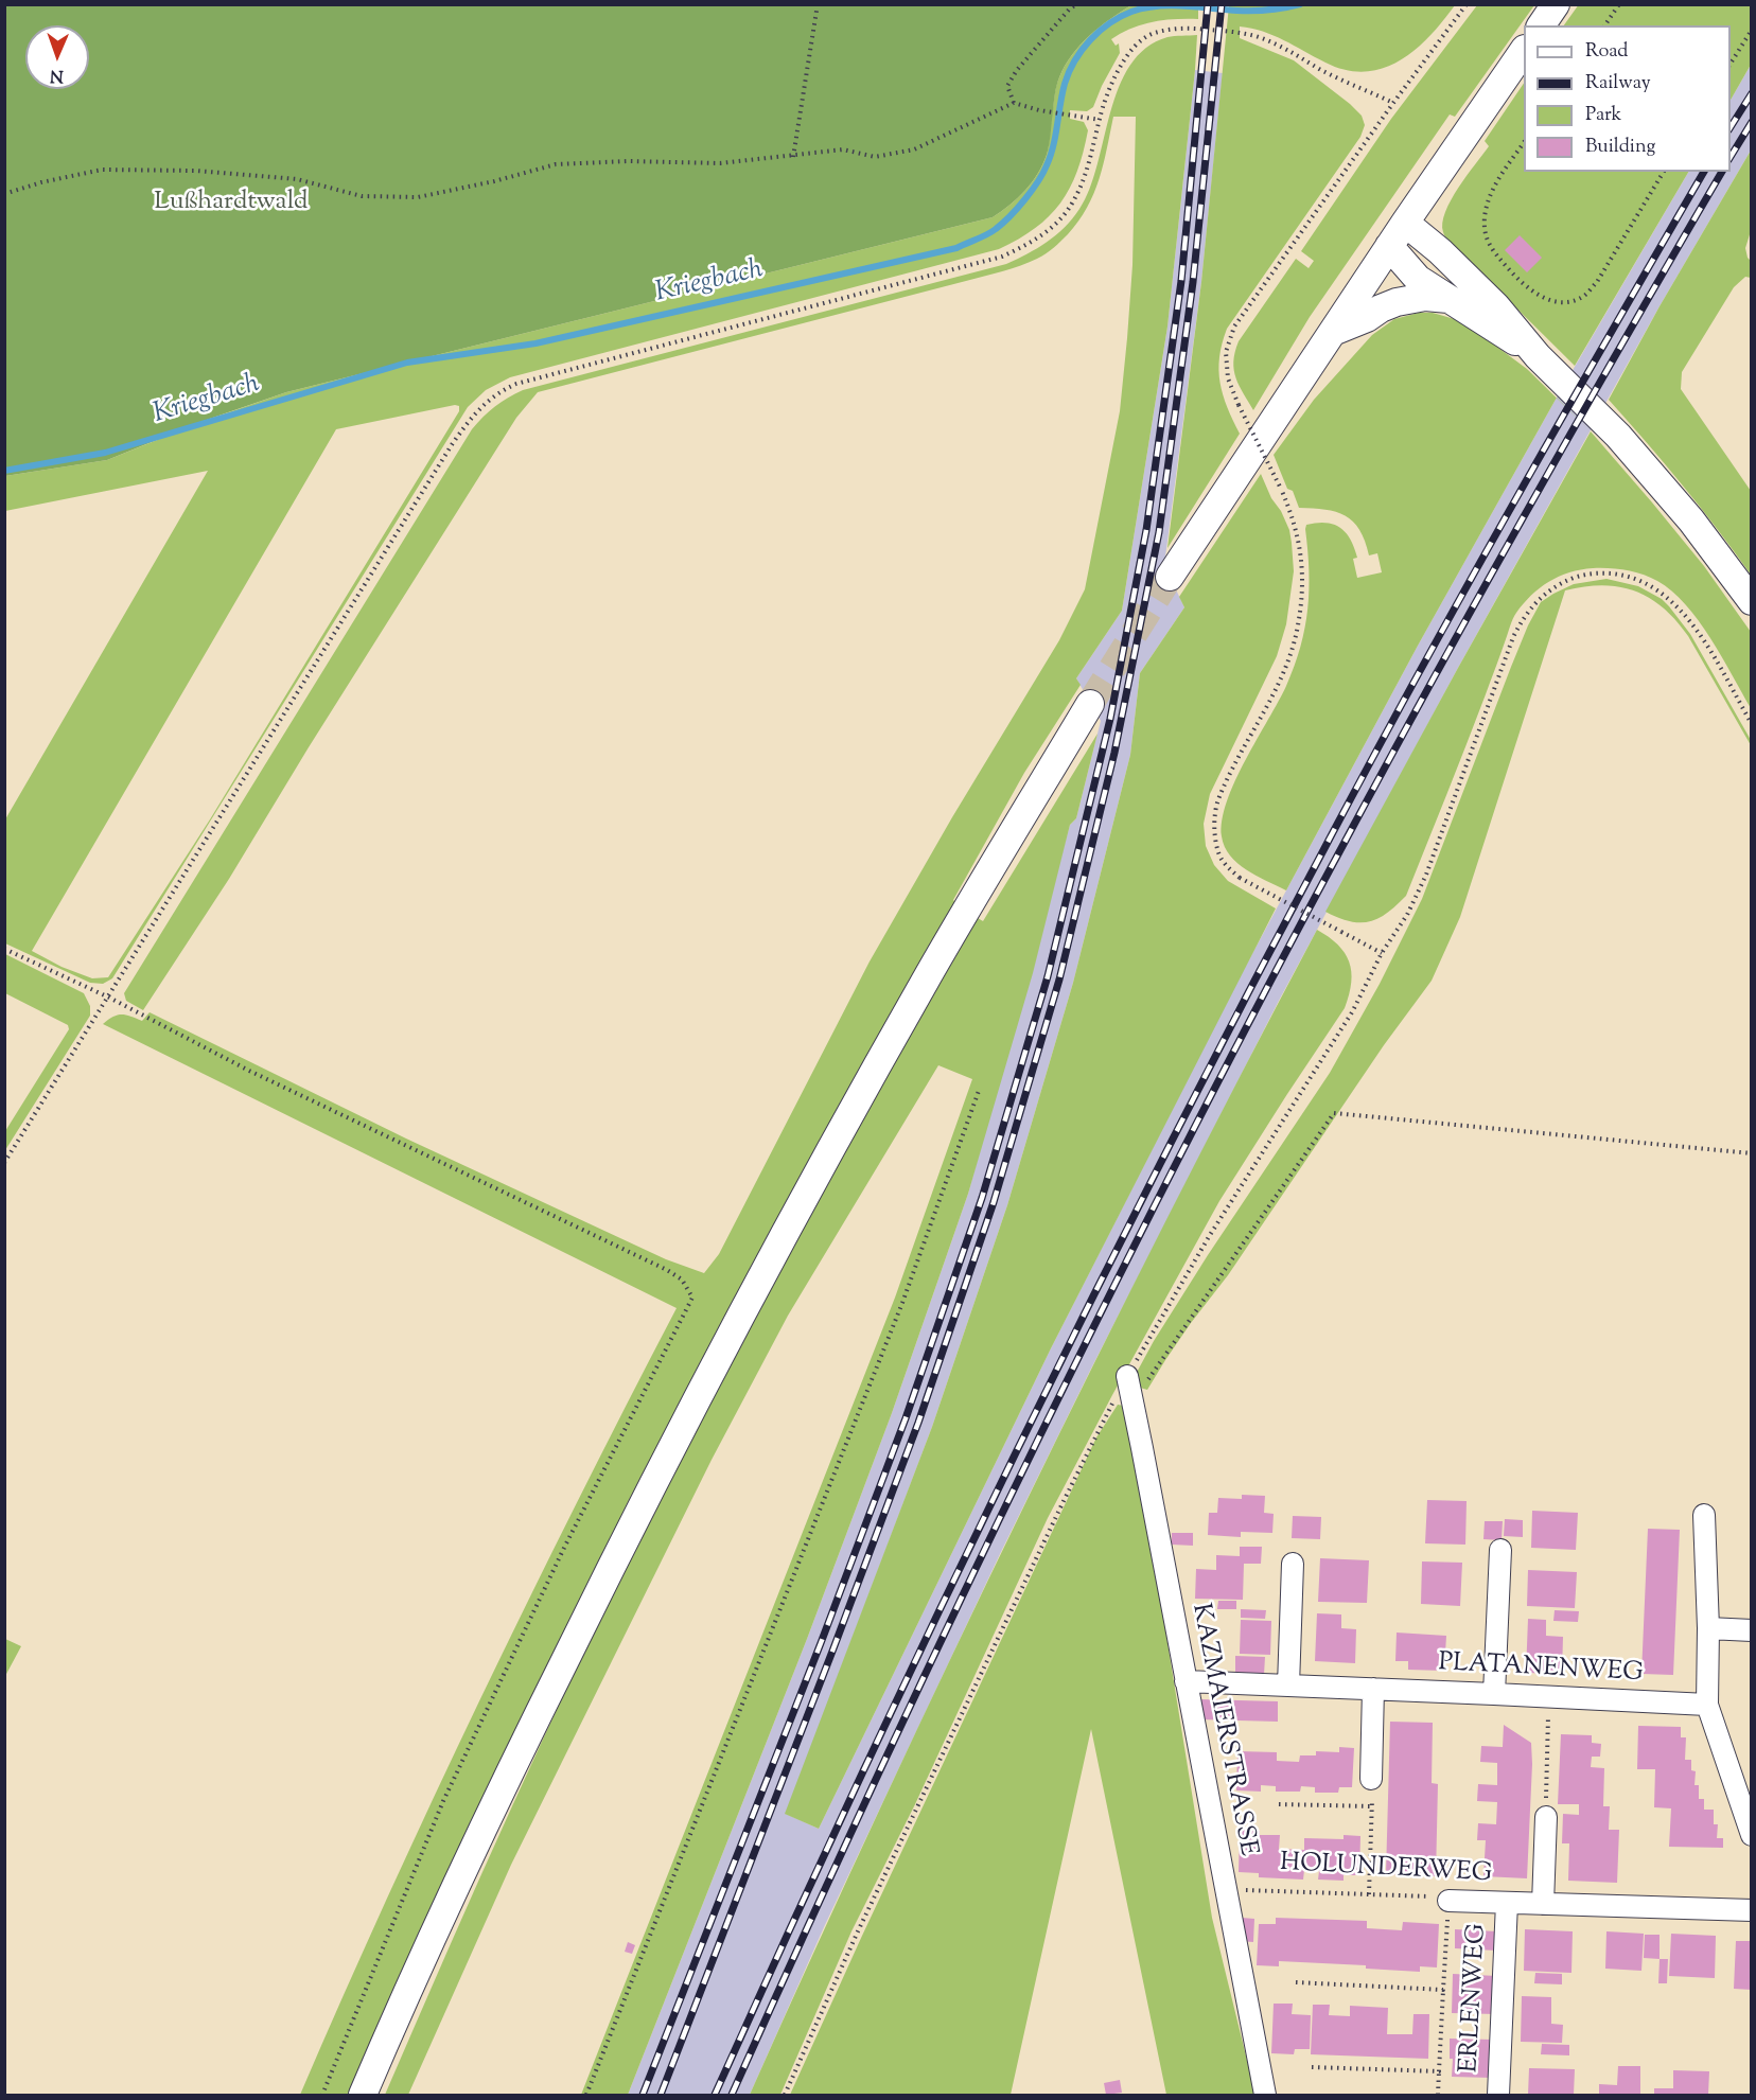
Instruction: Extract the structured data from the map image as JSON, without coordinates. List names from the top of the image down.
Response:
{
  "streets": {
    "street": [
      "PLATANENWEG",
      "KAZMAIERSTRASSE",
      "HOLUNDERWEG",
      "ERLENWEG"
    ]
  },
  "crossings": [
    ["PLATANENWEG", "KAZMAIERSTRASSE"],
    ["KAZMAIERSTRASSE", "HOLUNDERWEG"],
    ["HOLUNDERWEG", "ERLENWEG"]
  ],
  "water": ["Kriegbach"],
  "parks": ["Lußhardtwald"],
  "legend": [
    "Road",
    "Railway",
    "Park",
    "Building"
  ],
  "north": "bottom"
}
